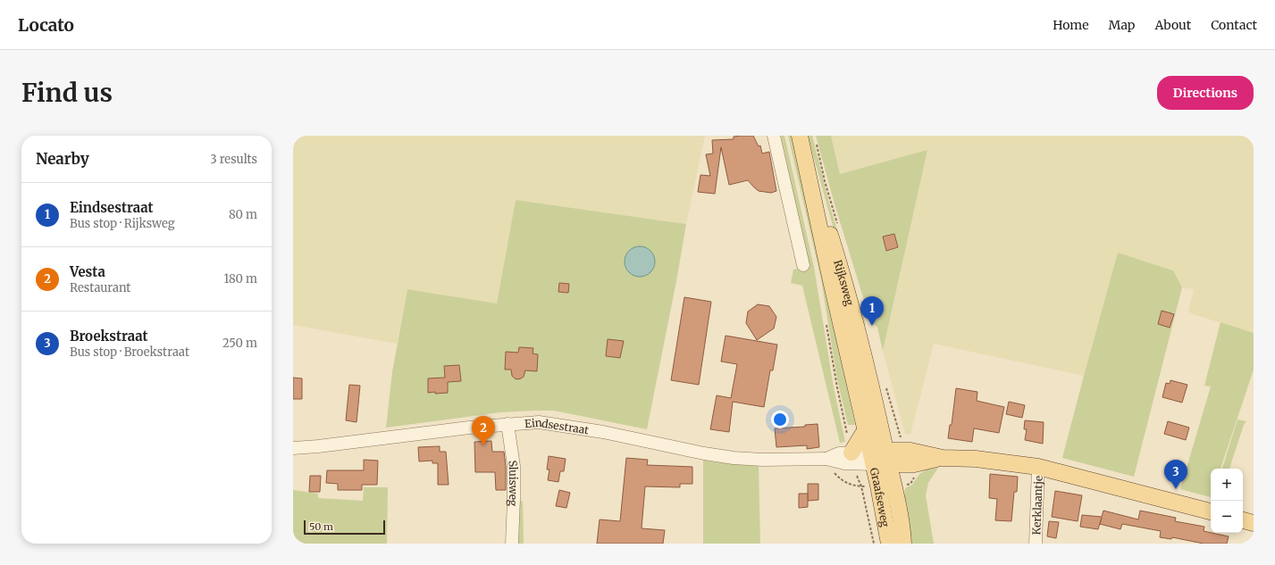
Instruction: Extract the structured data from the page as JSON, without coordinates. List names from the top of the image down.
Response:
{
  "streets": {
    "main road": ["Rijksweg", "Graafseweg"],
    "street": ["Eindsestraat", "Sluisweg", "Kerklaantje"]
  },
  "crossings": [
    ["Rijksweg", "Eindsestraat"],
    ["Rijksweg", "Graafseweg"],
    ["Eindsestraat", "Sluisweg"],
    ["Eindsestraat", "Graafseweg"]
  ],
  "scale_bar": "50 m",
  "page": {
    "header": "Locato",
    "nav": [
      "Home",
      "Map",
      "About",
      "Contact"
    ],
    "buttons": "Directions",
    "title": "Find us",
    "heading": ["Nearby", "3 results"],
    "list": [
      {
        "mark": "1",
        "name": "Eindsestraat",
        "note": "Bus stop · Rijksweg",
        "value": "80 m"
      },
      {
        "mark": "2",
        "name": "Vesta",
        "note": "Restaurant",
        "value": "180 m"
      },
      {
        "mark": "3",
        "name": "Broekstraat",
        "note": "Bus stop · Broekstraat",
        "value": "250 m"
      }
    ],
    "pins": ["1", "2", "3"],
    "map_buttons": ["+", "−"],
    "scale": "50 m"
  }
}
